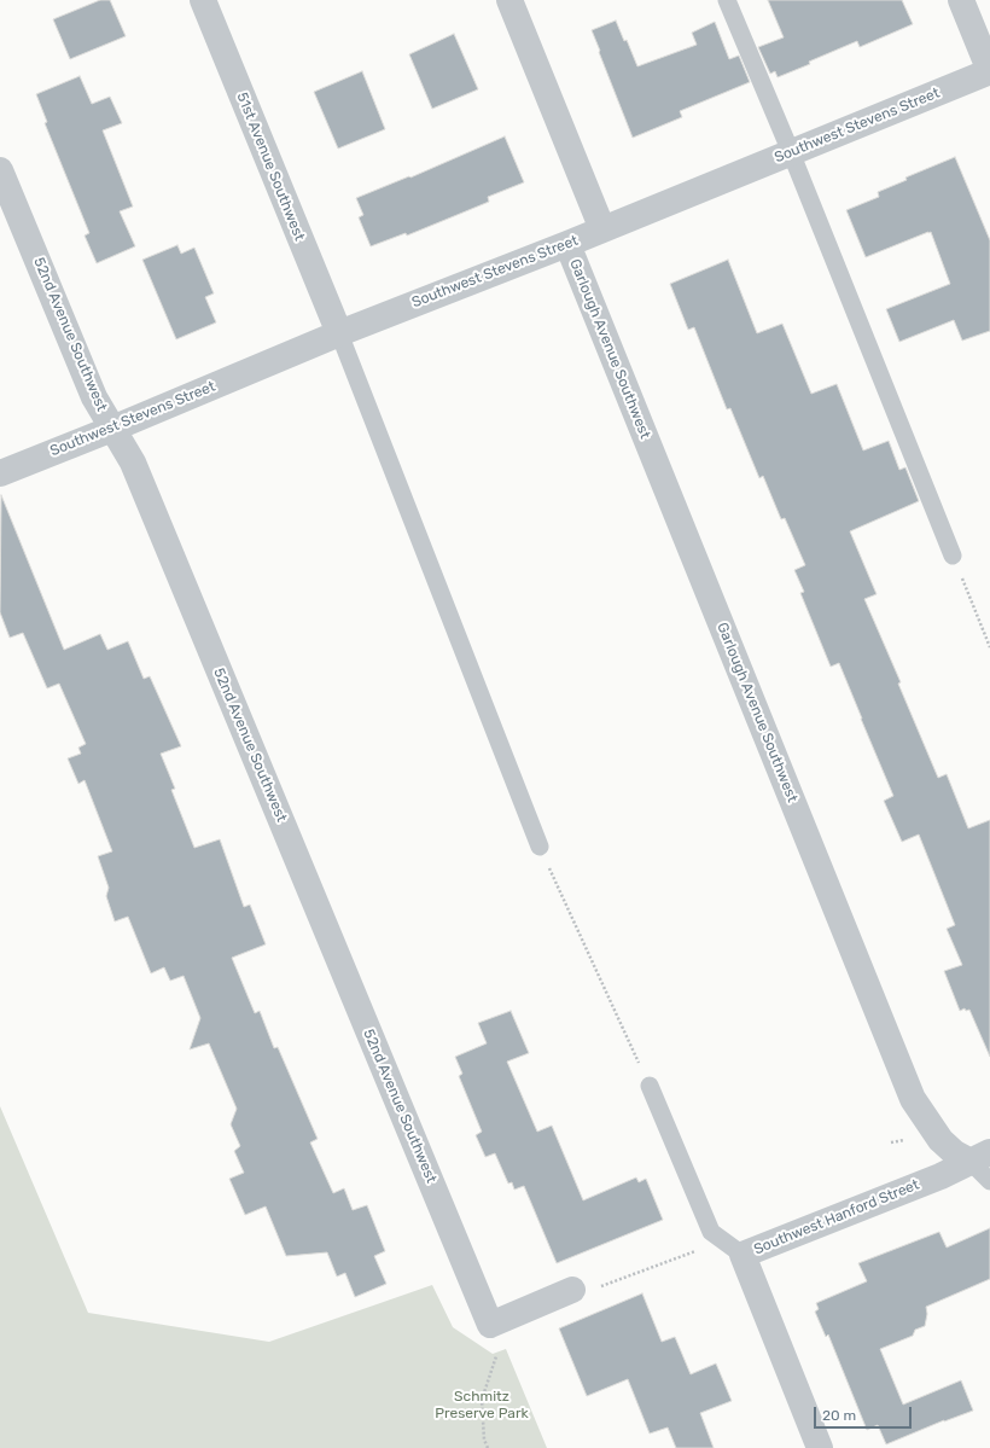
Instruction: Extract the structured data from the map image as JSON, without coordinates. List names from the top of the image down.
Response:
{
  "streets": {
    "street": [
      "Southwest Stevens Street",
      "51st Avenue Southwest",
      "52nd Avenue Southwest",
      "Garlough Avenue Southwest",
      "Southwest Hanford Street"
    ]
  },
  "crossings": [
    ["Southwest Stevens Street", "51st Avenue Southwest"],
    ["Southwest Stevens Street", "52nd Avenue Southwest"],
    ["Southwest Stevens Street", "Garlough Avenue Southwest"],
    ["52nd Avenue Southwest", "Southwest Hanford Street"],
    ["Garlough Avenue Southwest", "Southwest Hanford Street"]
  ],
  "parks": ["Schmitz Preserve Park"],
  "scale_bar": "20 m"
}
